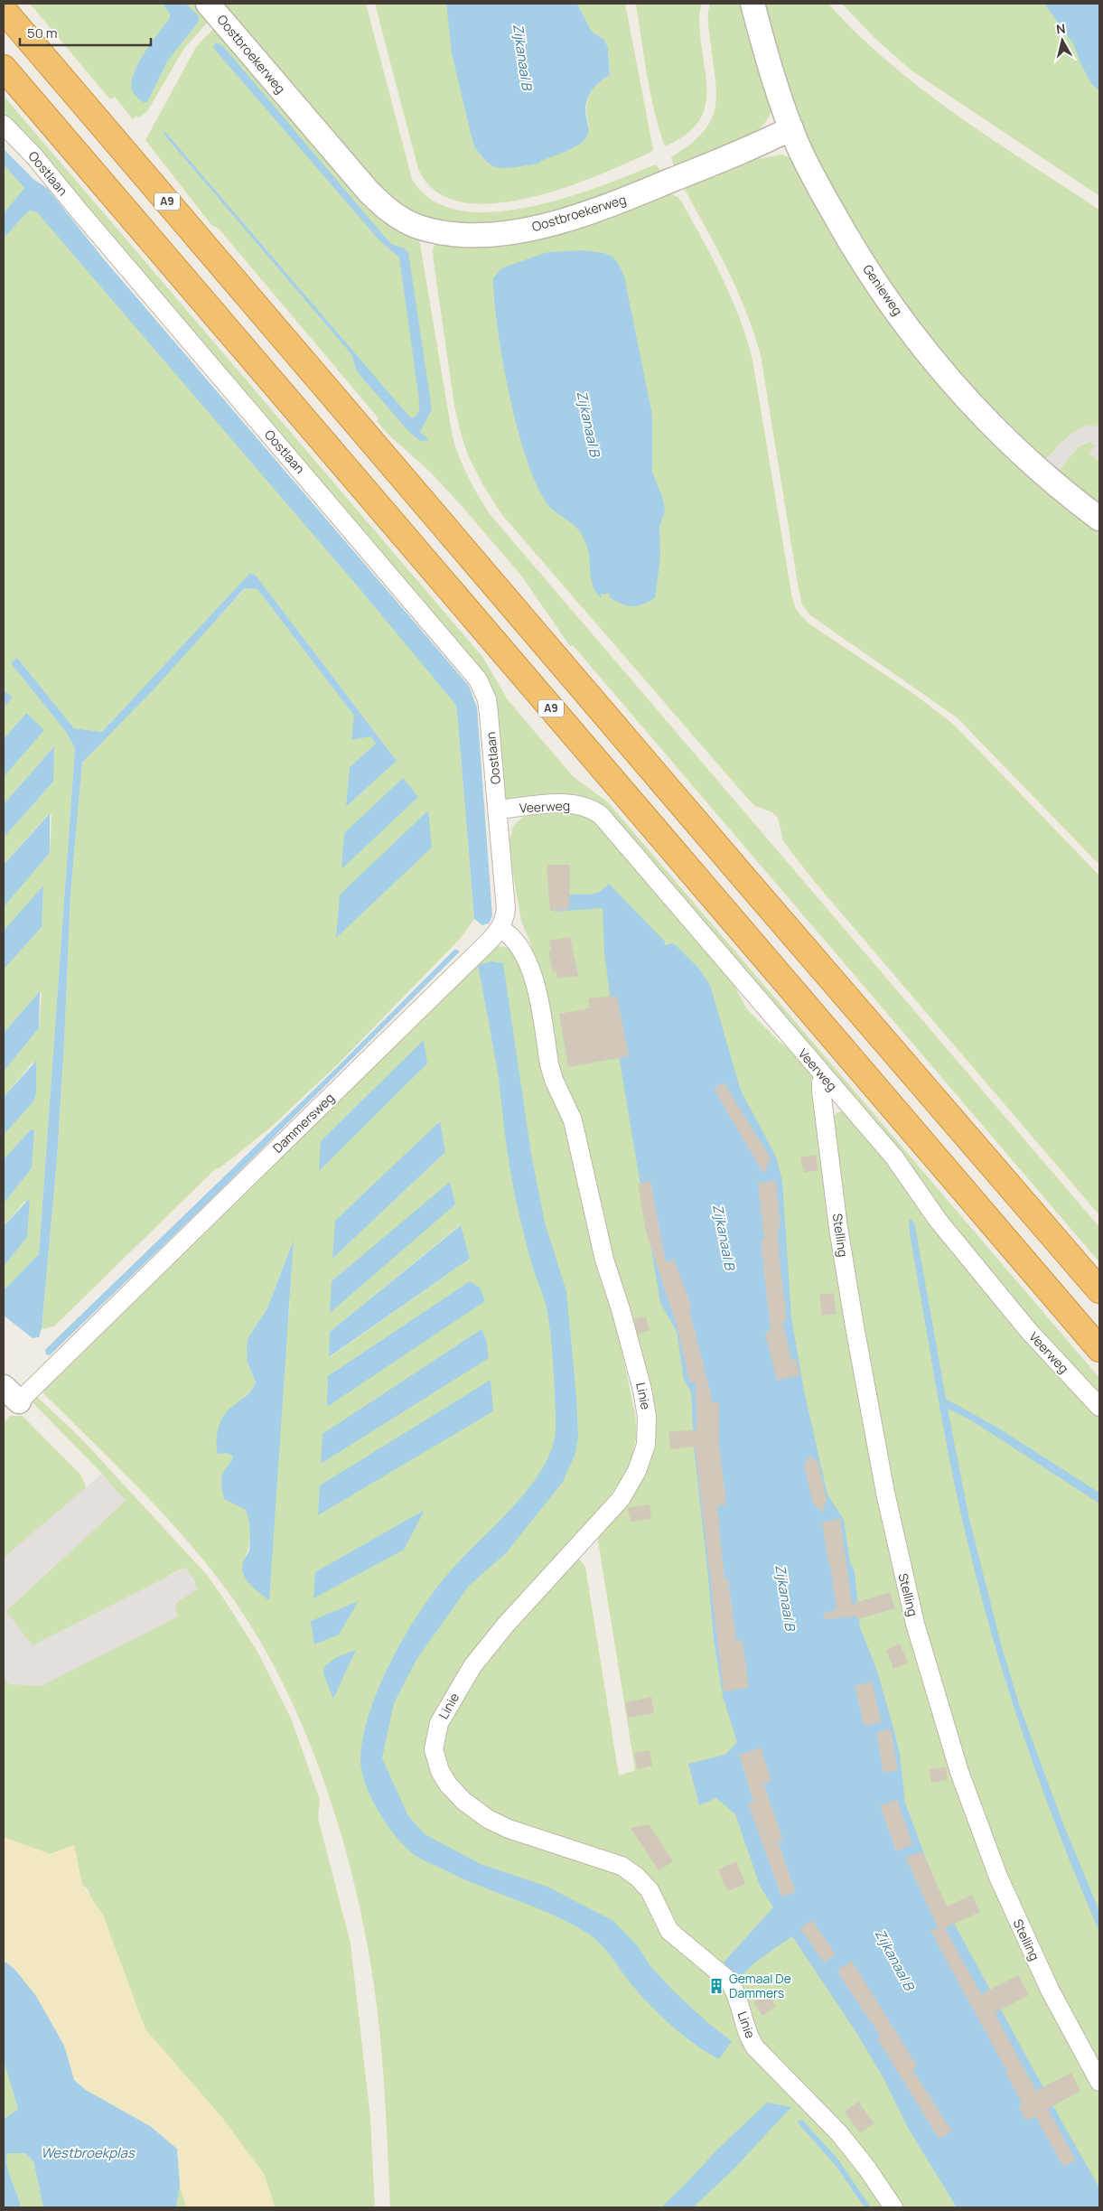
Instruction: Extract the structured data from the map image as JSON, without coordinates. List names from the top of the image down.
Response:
{
  "streets": {
    "highway": ["A9"],
    "street": [
      "Oostbroekerweg",
      "Oostlaan",
      "Genieweg",
      "Veerweg",
      "Dammersweg",
      "Stelling",
      "Linie"
    ]
  },
  "crossings": [
    ["Oostbroekerweg", "Genieweg"],
    ["Oostlaan", "Veerweg"],
    ["Veerweg", "Stelling"],
    ["Dammersweg", "Linie"]
  ],
  "water": ["Zijkanaal B", "Westbroekplas"],
  "places": {
    "building": ["Gemaal De Dammers"]
  },
  "scale_bar": "50 m",
  "north": "top"
}
